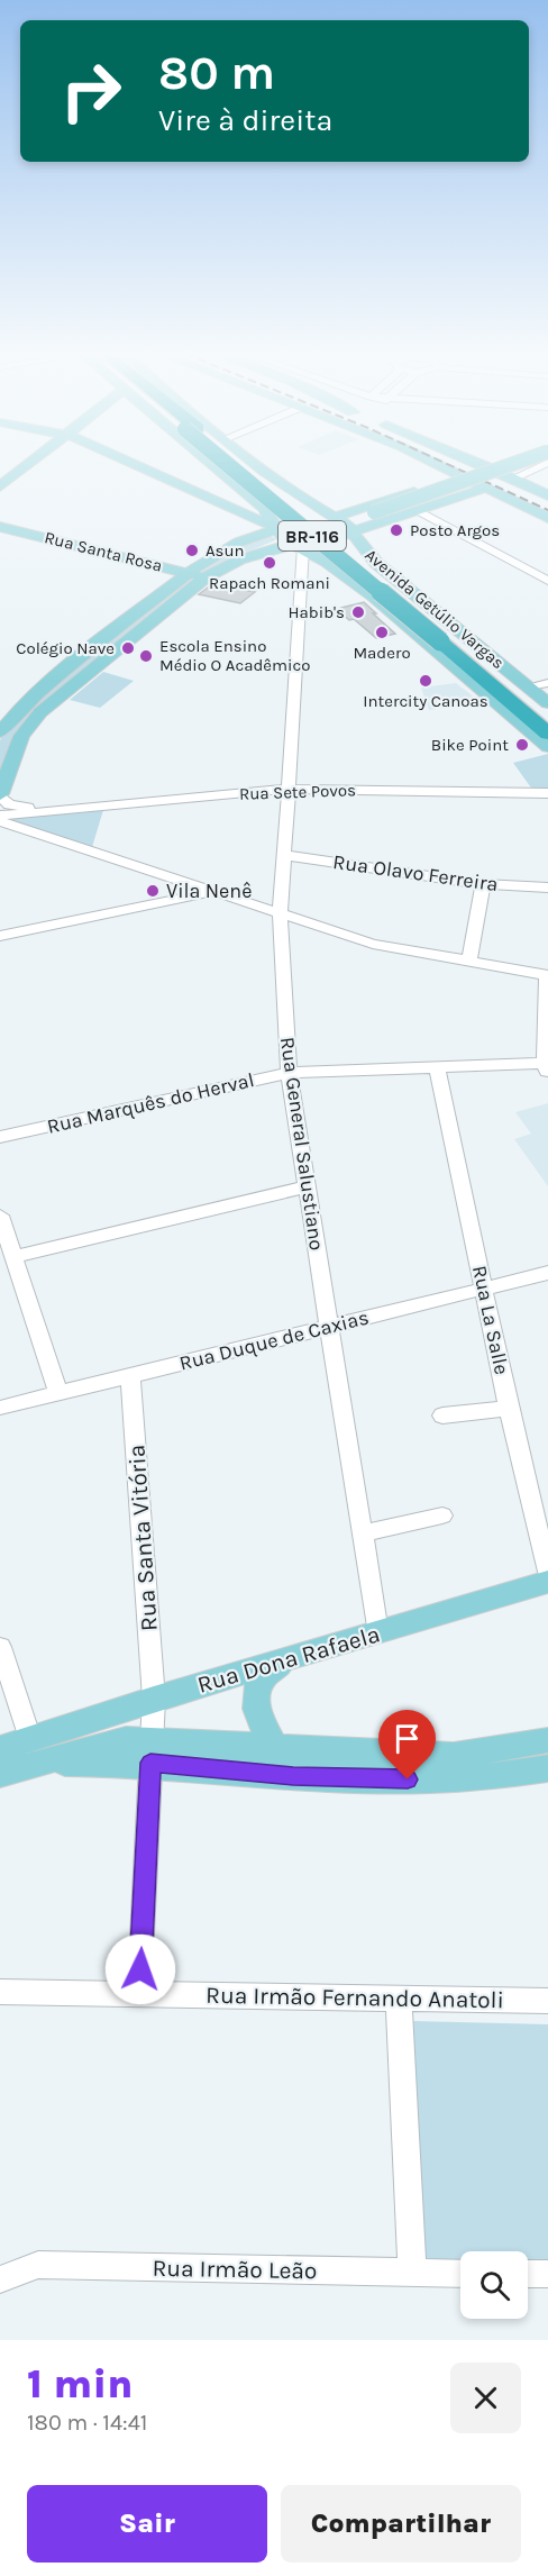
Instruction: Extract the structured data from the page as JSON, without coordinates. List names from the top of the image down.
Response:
{
  "streets": {
    "highway": ["BR-116"],
    "main road": ["Rua Santa Rosa", "Avenida Getúlio Vargas", "Rua Dona Rafaela"],
    "street": [
      "Rua Sete Povos",
      "Rua Olavo Ferreira",
      "Rua Marquês do Herval",
      "Rua General Salustiano",
      "Rua La Salle",
      "Rua Duque de Caxias",
      "Rua Santa Vitória",
      "Rua Irmão Fernando Anatoli",
      "Rua Irmão Leão"
    ]
  },
  "crossings": [
    ["BR-116", "Avenida Getúlio Vargas"],
    ["Avenida Getúlio Vargas", "Rua General Salustiano"],
    ["Rua Sete Povos", "Rua General Salustiano"],
    ["Rua Olavo Ferreira", "Rua General Salustiano"],
    ["Rua Marquês do Herval", "Rua General Salustiano"],
    ["Rua Marquês do Herval", "Rua La Salle"],
    ["Rua General Salustiano", "Rua Duque de Caxias"],
    ["Rua General Salustiano", "Rua Dona Rafaela"],
    ["Rua La Salle", "Rua Duque de Caxias"],
    ["Rua Duque de Caxias", "Rua Santa Vitória"],
    ["Rua Santa Vitória", "Rua Dona Rafaela"],
    ["Rua Santa Vitória", "Rua Irmão Fernando Anatoli"]
  ],
  "places": [
    "Posto Argos",
    "Asun",
    "Rapach Romani",
    "Habib's",
    "Madero",
    "Colégio Nave",
    "Escola Ensino Médio O Acadêmico",
    "Intercity Canoas",
    "Bike Point",
    "Vila Nenê"
  ],
  "page": {
    "turn": ["80 m", "Vire à direita"],
    "heading": ["1 min", "180 m · 14:41"],
    "buttons": ["Sair", "Compartilhar"]
  }
}
